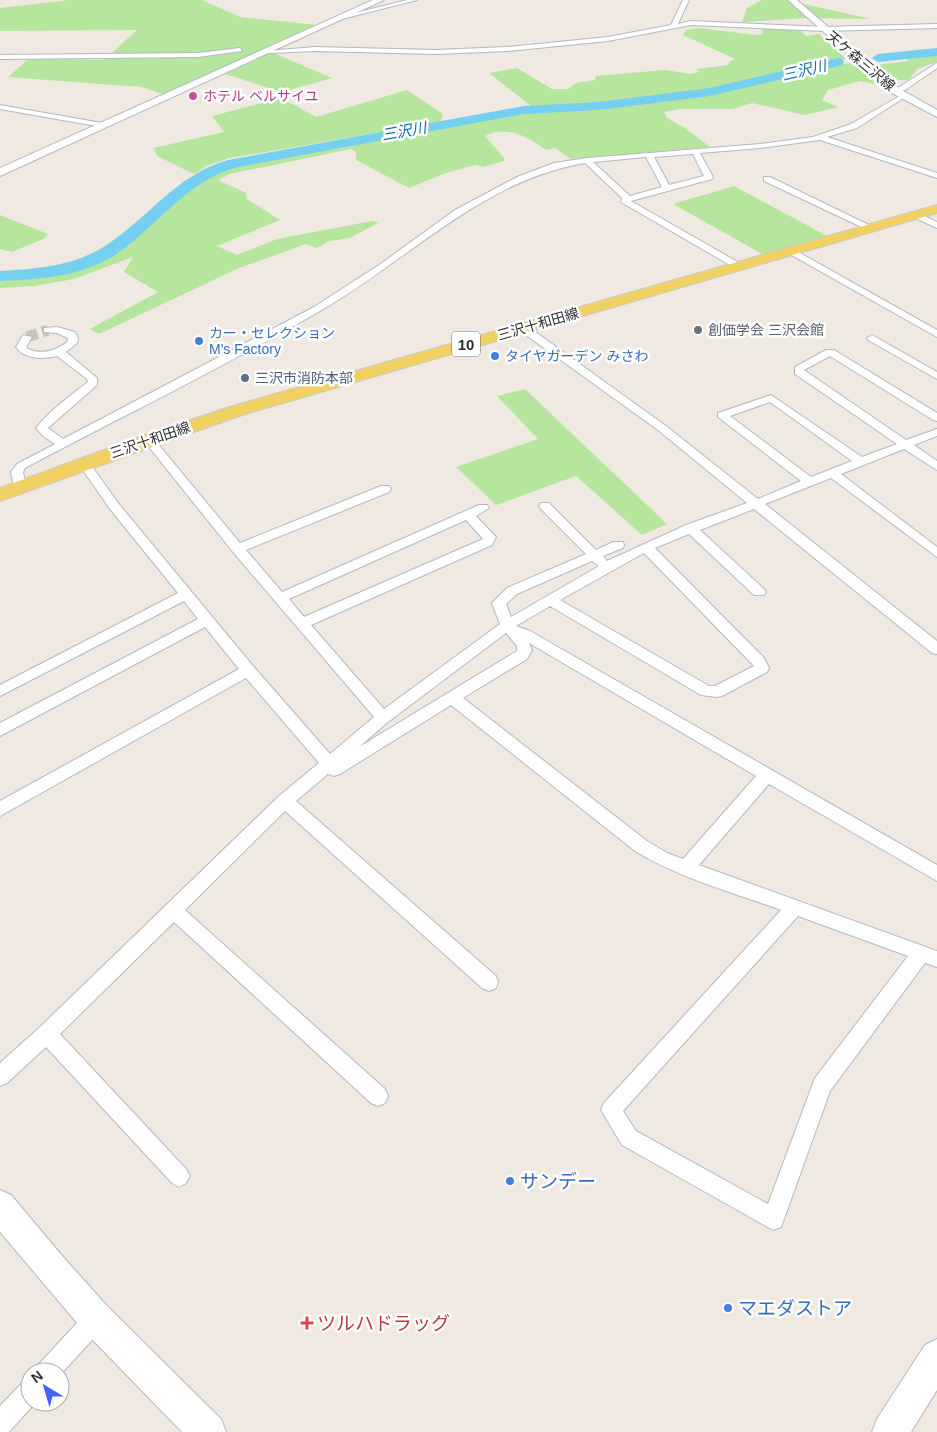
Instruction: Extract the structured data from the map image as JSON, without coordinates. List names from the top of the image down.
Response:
{
  "streets": {
    "main road": ["三沢十和田線", "10"],
    "street": ["天ケ森三沢線"]
  },
  "water": ["三沢川"],
  "places": {
    "other": [
      "ホテル ベルサイユ",
      "創価学会 三沢会館",
      "カー・セレクション M's Factory",
      "タイヤガーデン みさわ",
      "三沢市消防本部",
      "サンデー",
      "マエダストア"
    ],
    "health": ["ツルハドラッグ"]
  },
  "north": "top left"
}
